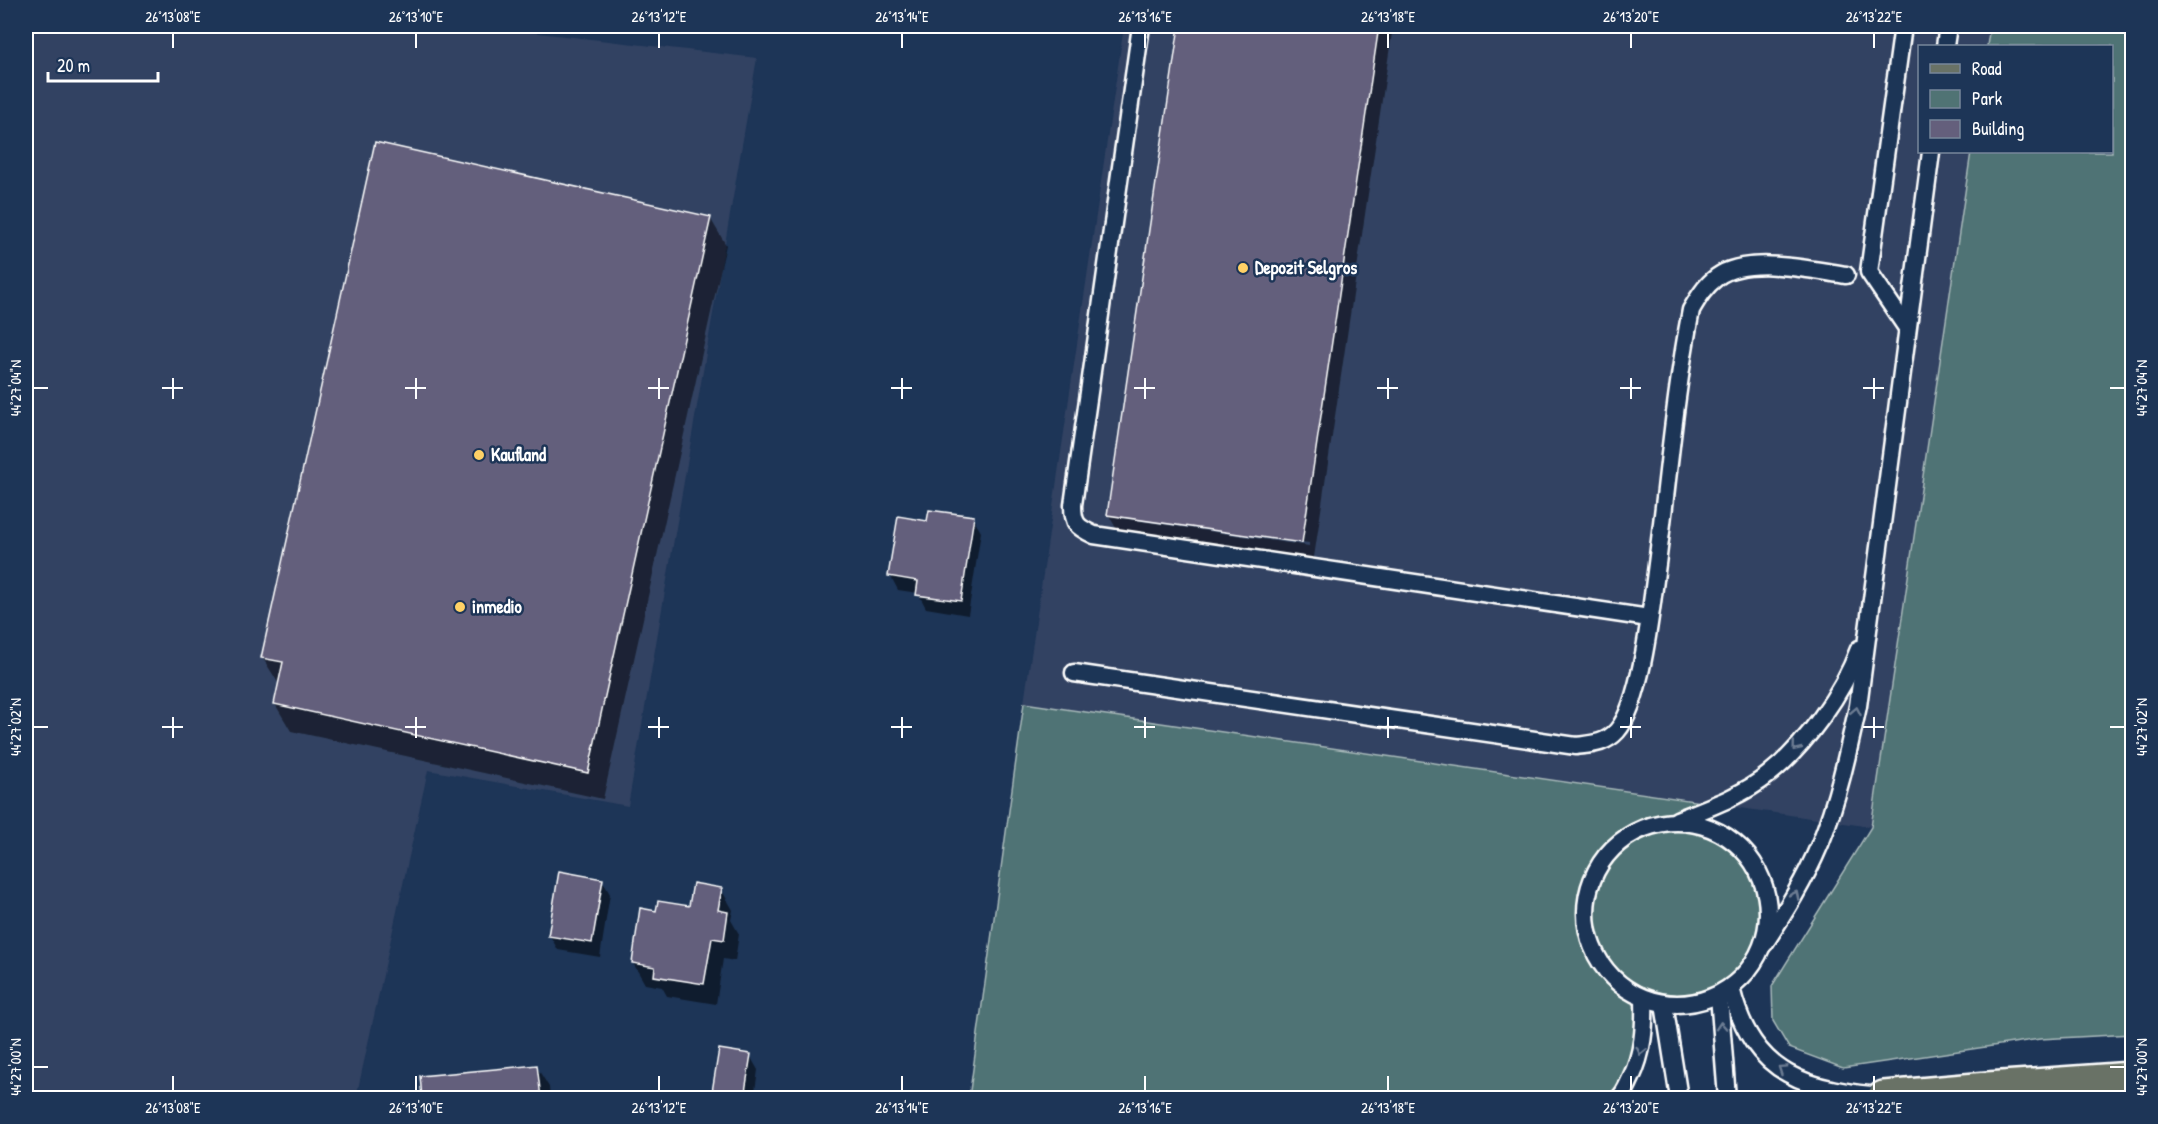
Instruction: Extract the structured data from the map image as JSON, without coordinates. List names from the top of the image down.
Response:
{
  "places": ["Depozit Selgros", "Kaufland", "inmedio"],
  "legend": ["Road", "Park", "Building"],
  "scale_bar": "20 m",
  "coordinates": [
    "26°13'08\"E",
    "26°13'10\"E",
    "26°13'12\"E",
    "26°13'14\"E",
    "26°13'16\"E",
    "26°13'18\"E",
    "26°13'20\"E",
    "26°13'22\"E",
    "44°27'04\"N",
    "44°27'02\"N",
    "44°27'00\"N"
  ]
}
